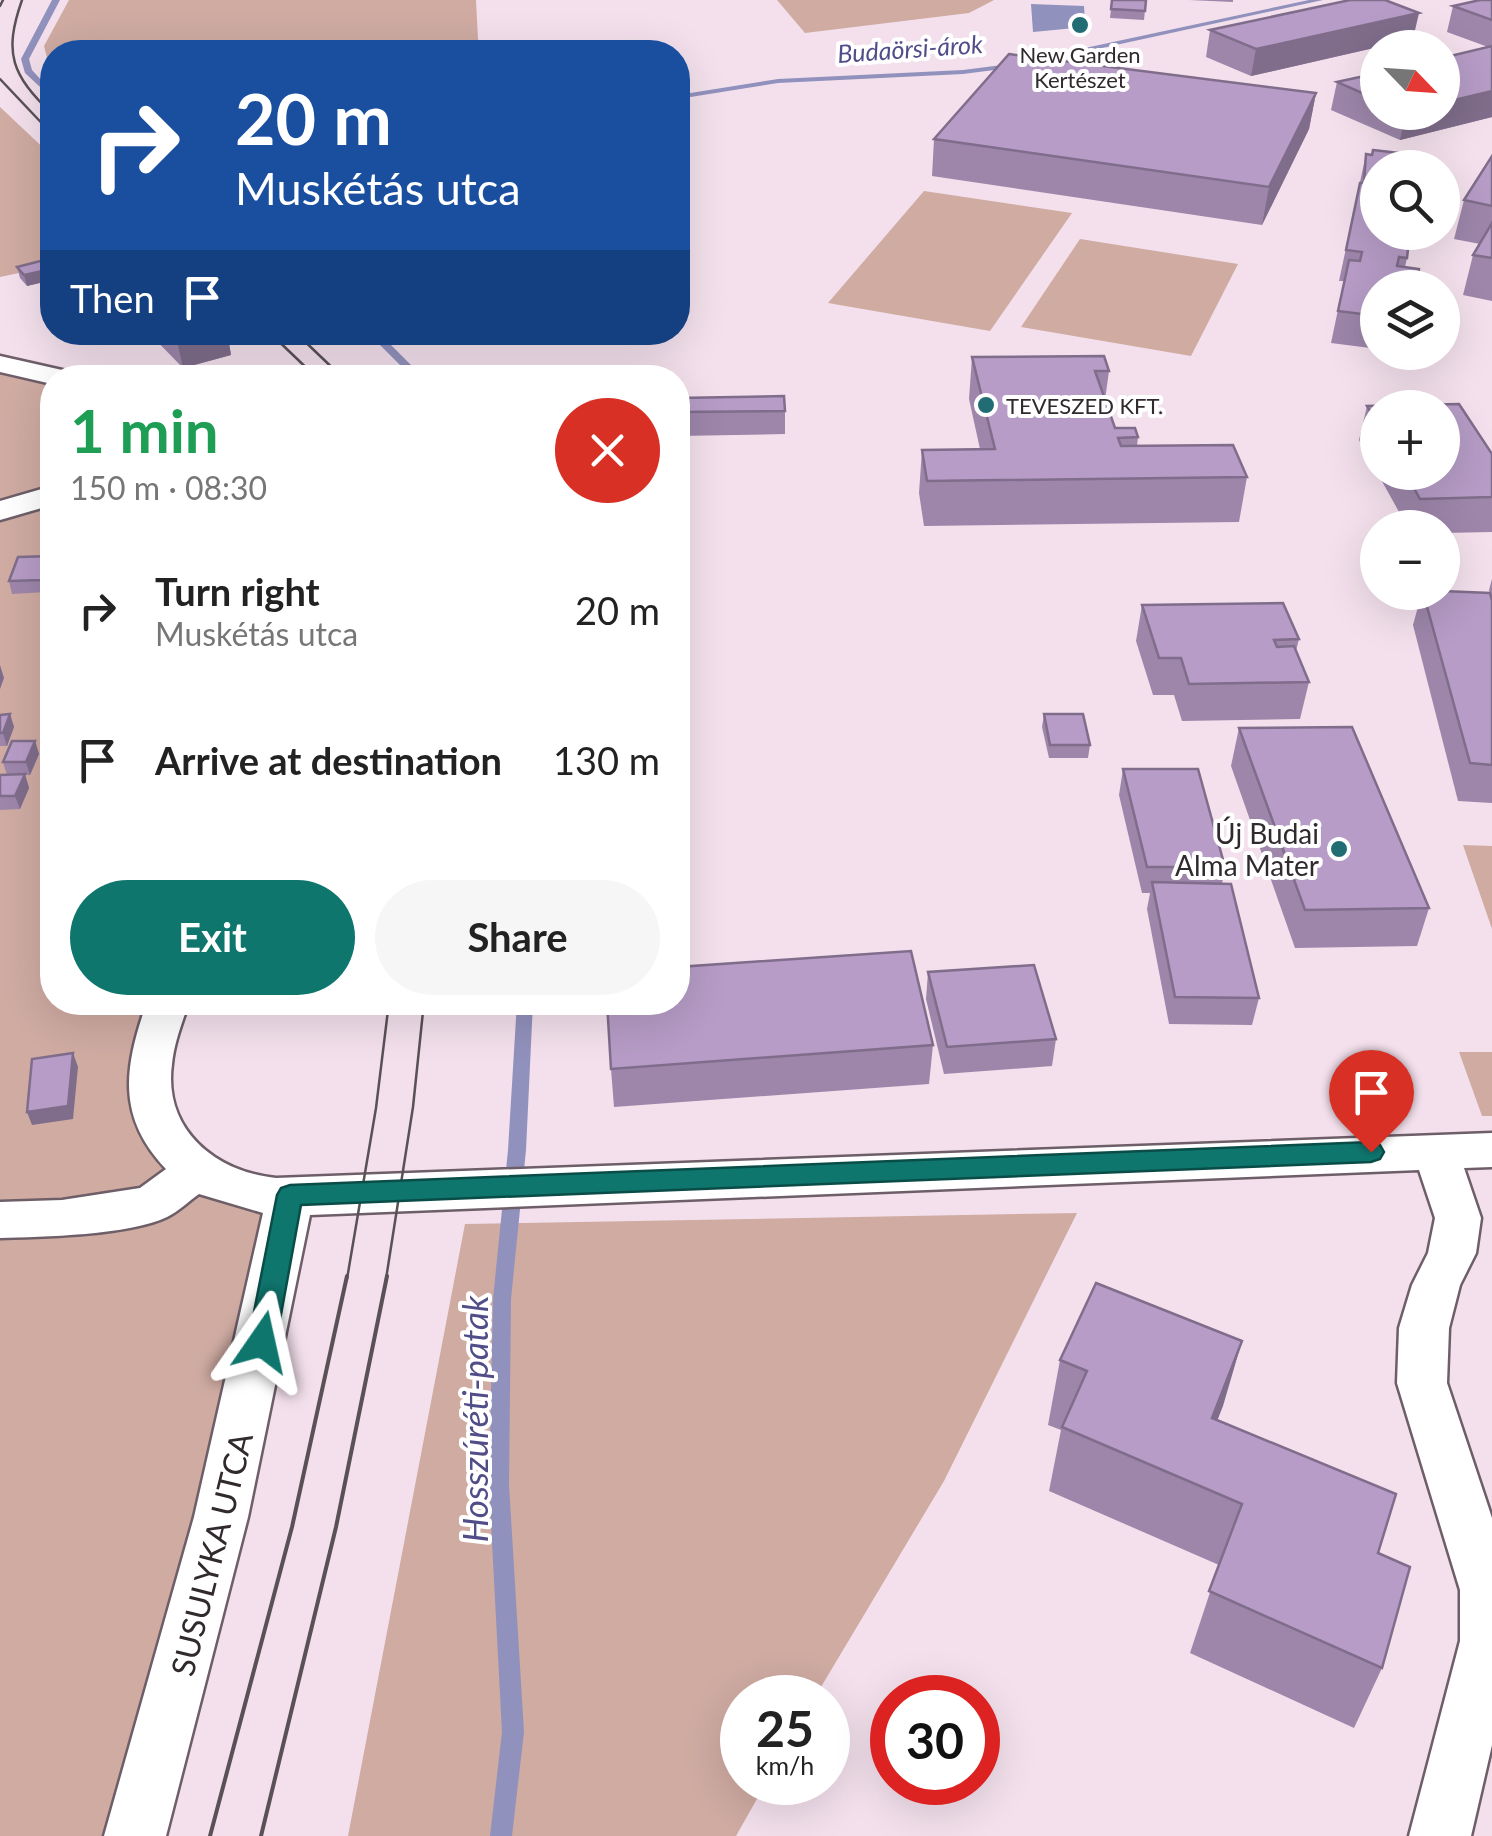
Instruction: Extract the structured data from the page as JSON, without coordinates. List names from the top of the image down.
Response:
{
  "streets": {
    "street": ["SUSULYKA UTCA"]
  },
  "water": ["Budaörsi-árok", "Hosszúréti-patak"],
  "places": ["New Garden Kertészet", "TEVESZED KFT.", "Új Budai Alma Mater"],
  "north": "bottom right",
  "page": {
    "map_buttons": ["+", "−"],
    "turn": ["20 m", "Muskétás utca"],
    "then": "Then",
    "heading": ["1 min", "150 m · 08:30"],
    "list": [
      {
        "name": "Turn right",
        "note": "Muskétás utca",
        "value": "20 m"
      },
      {
        "name": "Arrive at destination",
        "value": "130 m"
      }
    ],
    "buttons": ["Exit", "Share"],
    "speed": "25 km/h",
    "limit": "30"
  }
}
